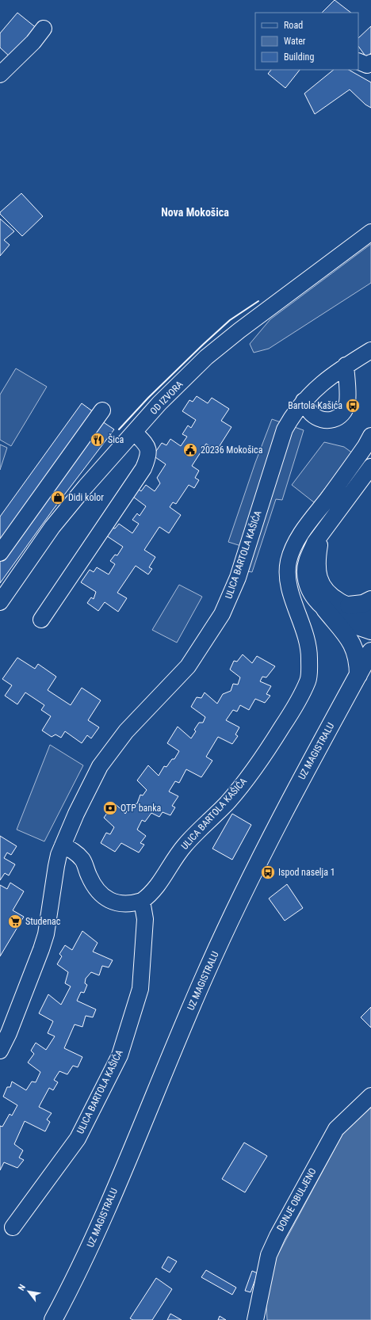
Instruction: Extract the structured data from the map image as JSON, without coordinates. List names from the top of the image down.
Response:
{
  "streets": {
    "main road": ["UZ MAGISTRALU"],
    "street": ["OD IZVORA", "ULICA BARTOLA KAŠIĆA", "DONJE OBULJENO"]
  },
  "districts": ["Nova Mokošica"],
  "places": {
    "bus stop": ["Bartola Kašića", "Ispod naselja 1"],
    "restaurant": ["Šica"],
    "public building": ["20236 Mokošica"],
    "shop": ["Didi kolor"],
    "bank": ["OTP banka"],
    "supermarket": ["Studenac"]
  },
  "legend": ["Road", "Water", "Building"],
  "north": "top left"
}
